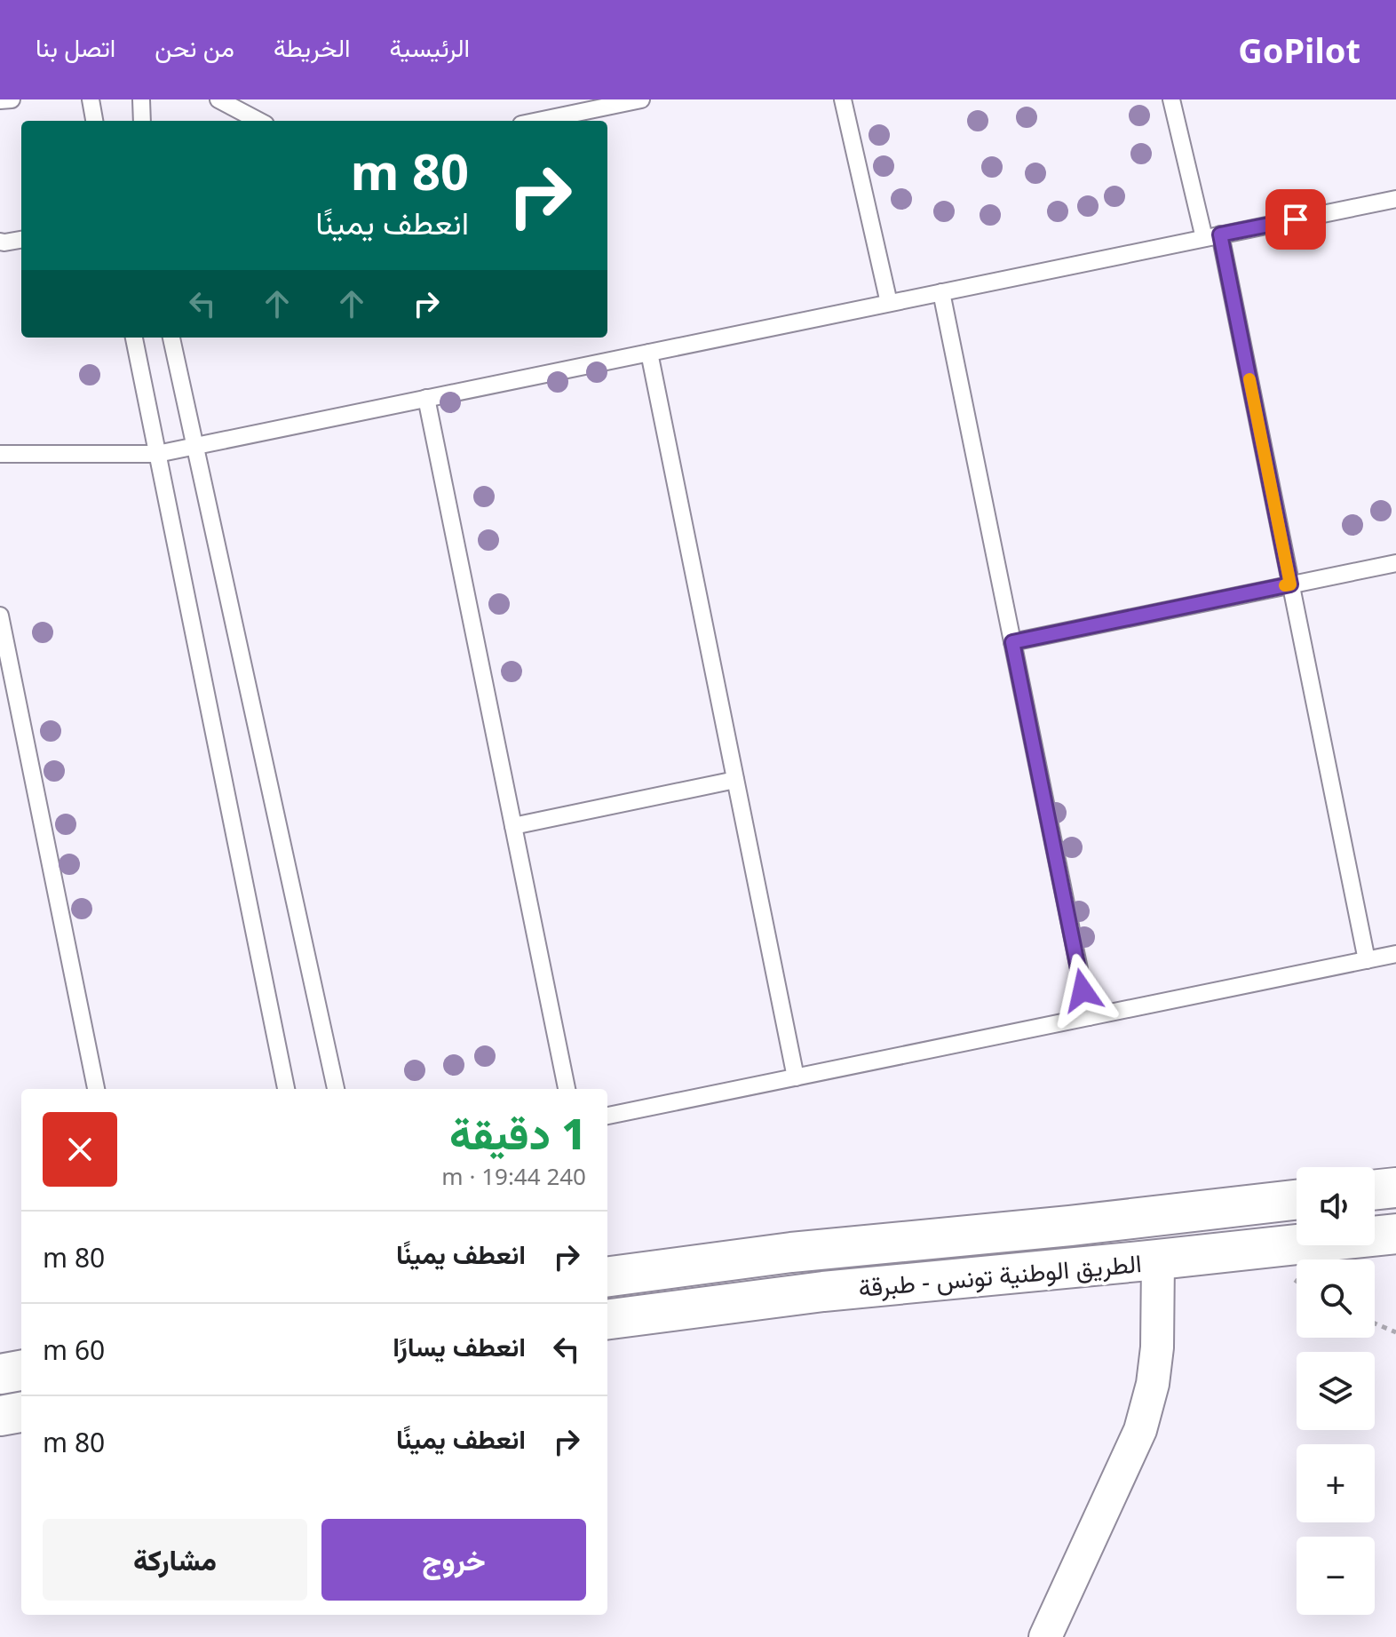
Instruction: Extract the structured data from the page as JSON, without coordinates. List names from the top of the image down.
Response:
{
  "streets": {
    "main road": ["الطريق الوطنية تونس - طبرقة"]
  },
  "page": {
    "header": "GoPilot",
    "nav": [
      "الرئيسية",
      "الخريطة",
      "من نحن",
      "اتصل بنا"
    ],
    "turn": ["80 m", "انعطف يمينًا"],
    "heading": ["1 دقيقة", "240 m · 19:44"],
    "map_buttons": ["+", "−"],
    "list": [
      {
        "name": "انعطف يمينًا",
        "value": "80 m"
      },
      {
        "name": "انعطف يسارًا",
        "value": "60 m"
      },
      {
        "name": "انعطف يمينًا",
        "value": "80 m"
      }
    ],
    "buttons": ["خروج", "مشاركة"]
  }
}
